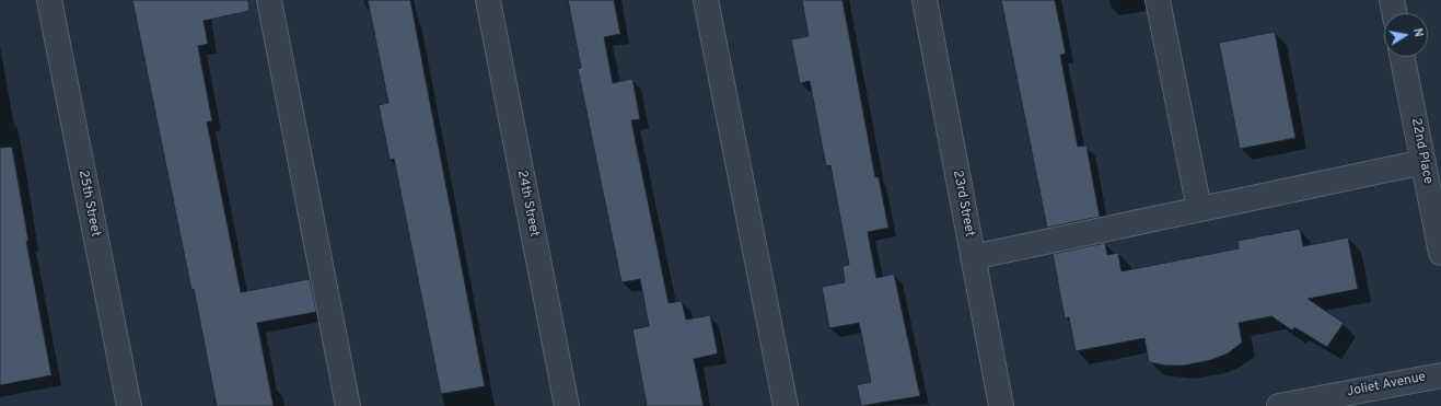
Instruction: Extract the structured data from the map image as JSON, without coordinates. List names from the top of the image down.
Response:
{
  "streets": {
    "street": [
      "22nd Place",
      "25th Street",
      "24th Street",
      "23rd Street",
      "Joliet Avenue"
    ]
  },
  "north": "right"
}
